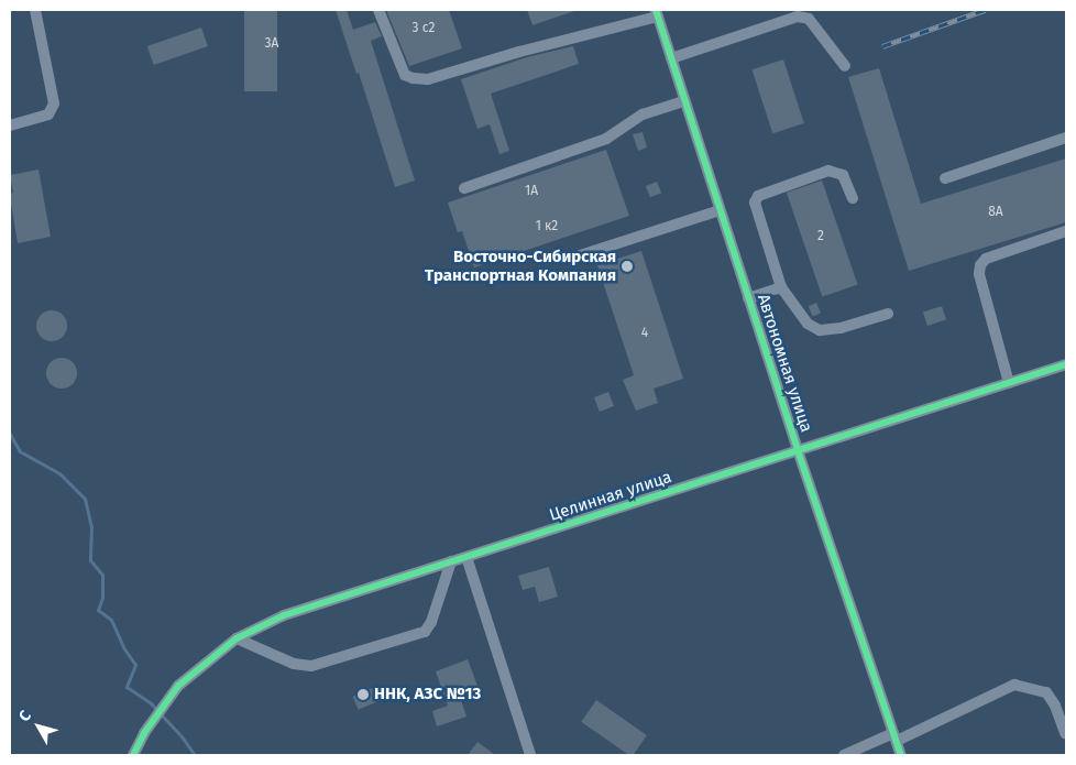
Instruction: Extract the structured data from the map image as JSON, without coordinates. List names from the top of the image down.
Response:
{
  "streets": {
    "street": ["Автономная улица", "Целинная улица"]
  },
  "crossings": [
    ["Автономная улица", "Целинная улица"]
  ],
  "places": ["Восточно-Сибирская Транспортная Компания", "ННК, АЗС №13"],
  "house_numbers": [
    "3 с2",
    "3А",
    "1А",
    "8А",
    "1 к2",
    "2",
    "4"
  ],
  "north": "top left"
}
